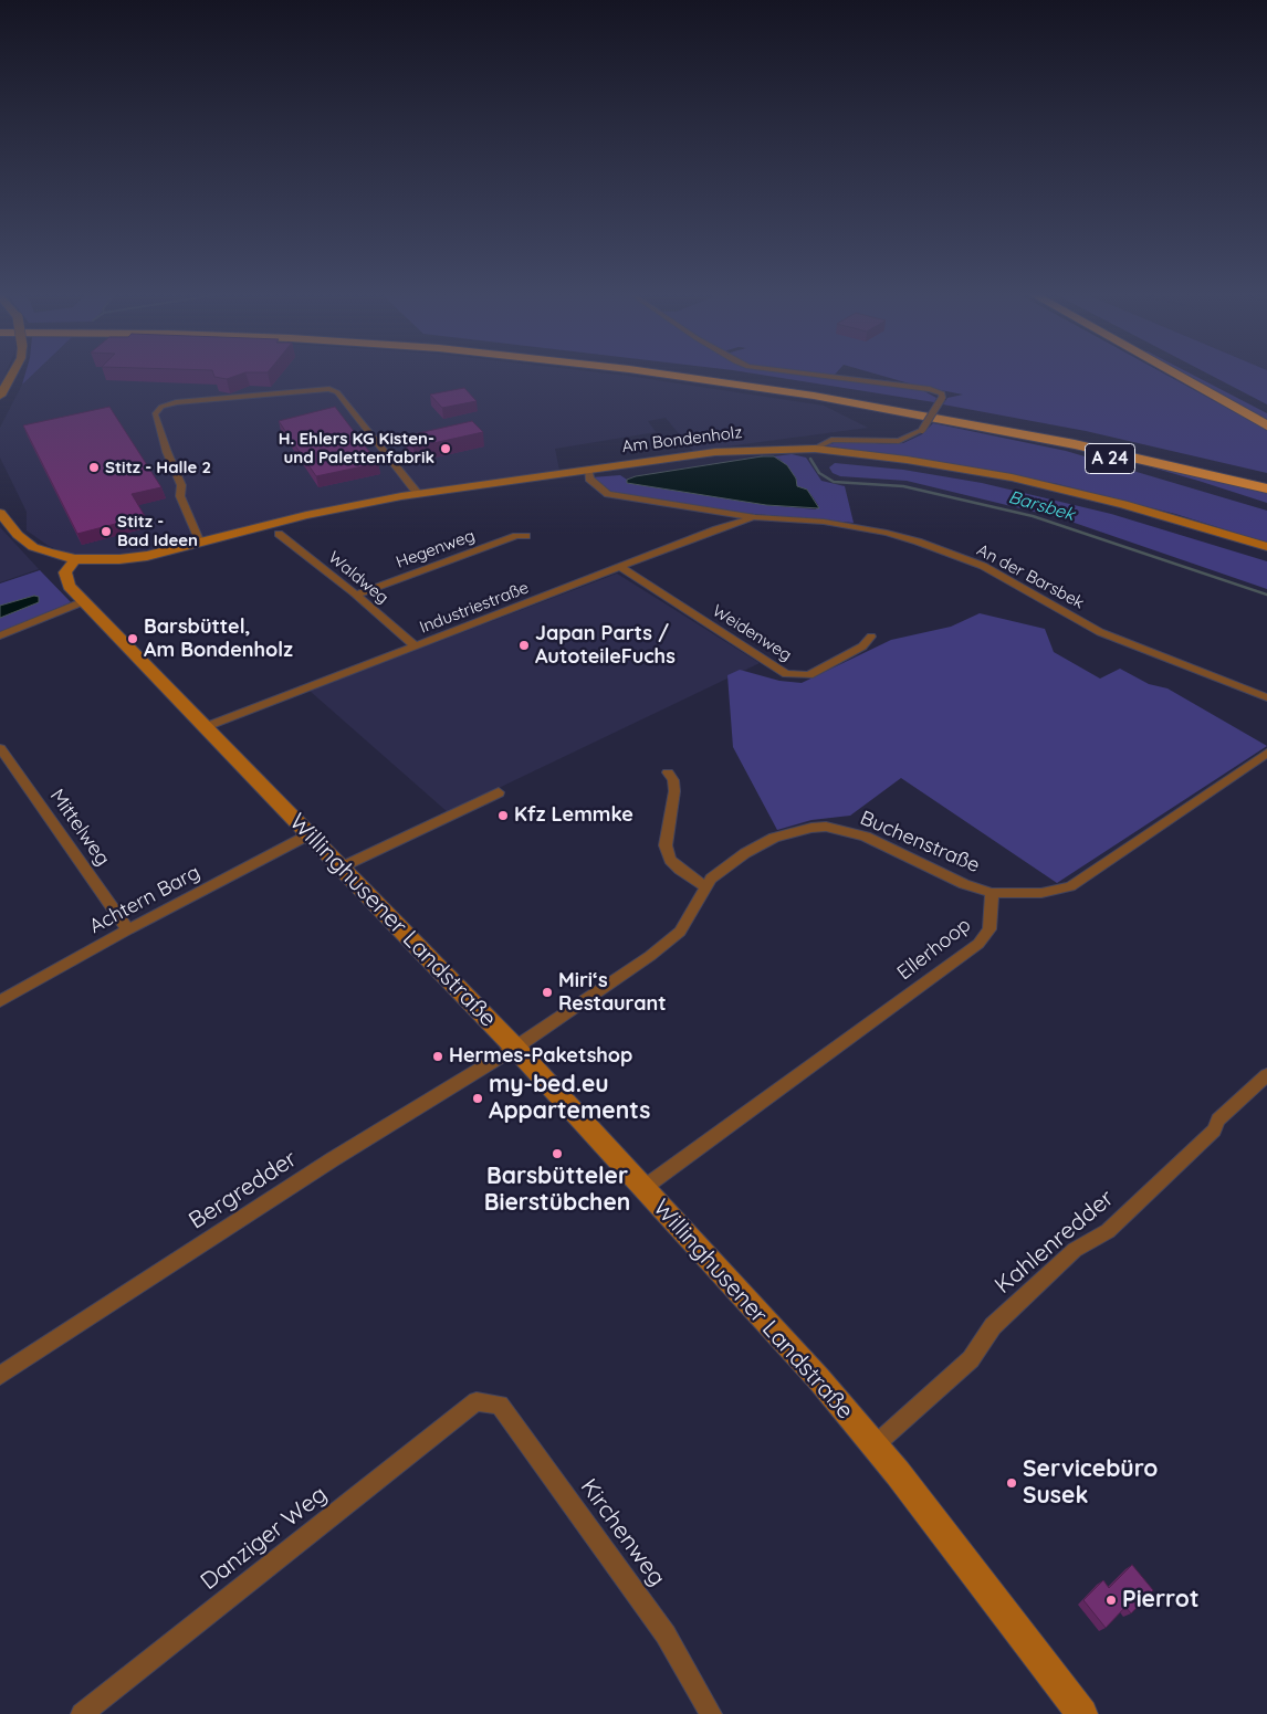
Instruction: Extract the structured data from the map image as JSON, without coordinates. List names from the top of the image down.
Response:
{
  "streets": {
    "highway": ["A 24"],
    "main road": ["Am Bondenholz", "Willinghusener Landstraße"],
    "street": [
      "Hegenweg",
      "An der Barsbek",
      "Waldweg",
      "Industriestraße",
      "Weidenweg",
      "Mittelweg",
      "Buchenstraße",
      "Achtern Barg",
      "Ellerhoop",
      "Bergredder",
      "Kahlenredder",
      "Kirchenweg",
      "Danziger Weg"
    ]
  },
  "crossings": [
    ["Am Bondenholz", "An der Barsbek"],
    ["Am Bondenholz", "Willinghusener Landstraße"],
    ["Hegenweg", "Waldweg"],
    ["An der Barsbek", "Industriestraße"],
    ["Waldweg", "Industriestraße"],
    ["Industriestraße", "Weidenweg"],
    ["Industriestraße", "Willinghusener Landstraße"],
    ["Mittelweg", "Achtern Barg"],
    ["Buchenstraße", "Willinghusener Landstraße"],
    ["Buchenstraße", "Ellerhoop"],
    ["Buchenstraße", "Bergredder"],
    ["Achtern Barg", "Willinghusener Landstraße"],
    ["Willinghusener Landstraße", "Ellerhoop"],
    ["Willinghusener Landstraße", "Bergredder"],
    ["Willinghusener Landstraße", "Kahlenredder"],
    ["Kirchenweg", "Danziger Weg"]
  ],
  "water": ["Barsbek"],
  "places": [
    "H. Ehlers KG Kisten- und Palettenfabrik",
    "Stitz - Halle 2",
    "Stitz - Bad Ideen",
    "Barsbüttel, Am Bondenholz",
    "Japan Parts / AutoteileFuchs",
    "Kfz Lemmke",
    "Miri‘s Restaurant",
    "Hermes-Paketshop",
    "my-bed.eu Appartements",
    "Barsbütteler Bierstübchen",
    "Servicebüro Susek",
    "Pierrot"
  ]
}
